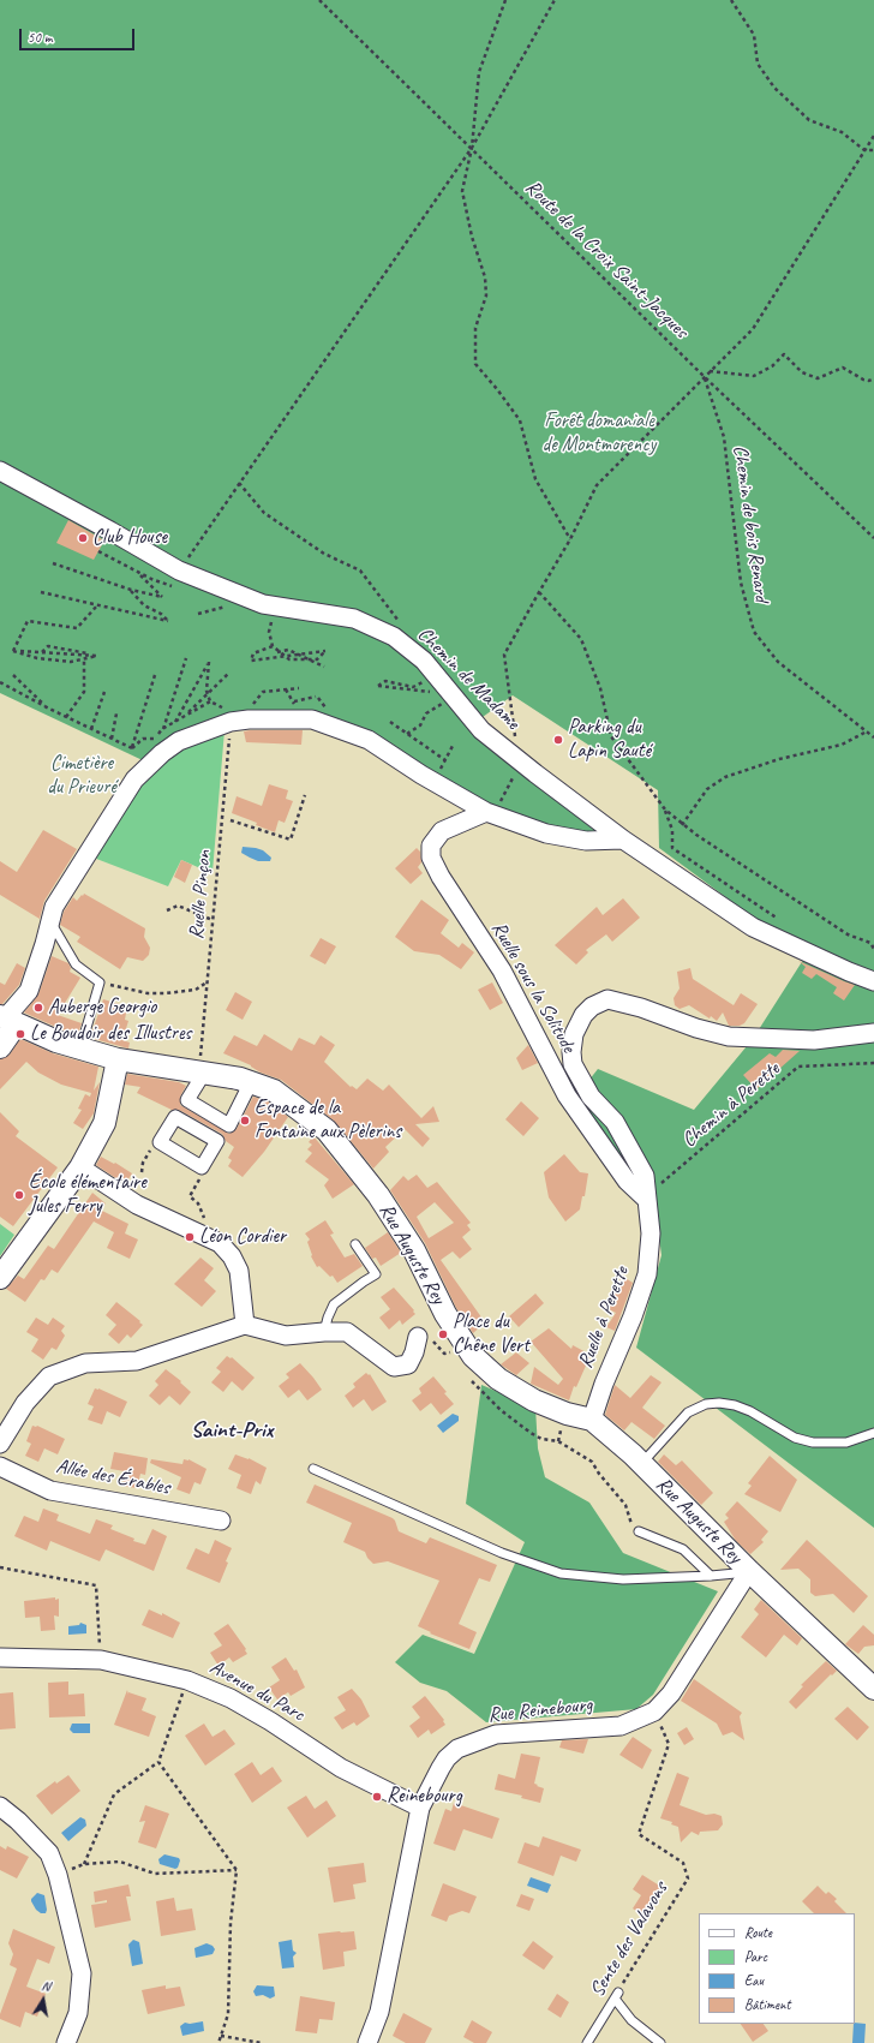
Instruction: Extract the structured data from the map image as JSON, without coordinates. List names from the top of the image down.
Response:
{
  "streets": {
    "street": [
      "Chemin de Madame",
      "Ruelle sous la Solitude",
      "Rue Auguste Rey",
      "Ruelle à Perette",
      "Allée des Érables",
      "Avenue du Parc",
      "Rue Reinebourg"
    ],
    "lane": ["Sente des Valavons"],
    "path": [
      "Route de la Croix Saint-Jacques",
      "Chemin de bois Renard",
      "Ruelle Pinçon",
      "Chemin à Perette"
    ]
  },
  "crossings": [
    ["Route de la Croix Saint-Jacques", "Chemin de bois Renard"],
    ["Ruelle Pinçon", "Rue Auguste Rey"],
    ["Ruelle sous la Solitude", "Chemin à Perette"],
    ["Ruelle sous la Solitude", "Ruelle à Perette"],
    ["Chemin à Perette", "Ruelle à Perette"],
    ["Rue Auguste Rey", "Ruelle à Perette"],
    ["Rue Auguste Rey", "Rue Reinebourg"],
    ["Avenue du Parc", "Rue Reinebourg"],
    ["Rue Reinebourg", "Sente des Valavons"]
  ],
  "districts": ["Saint-Prix"],
  "parks": ["Forêt domaniale de Montmorency", "Cimetière du Prieuré"],
  "places": [
    "Club House",
    "Parking du Lapin Sauté",
    "Auberge Georgio",
    "Le Boudoir des Illustres",
    "Espace de la Fontaine aux Pèlerins",
    "École élémentaire Jules Ferry",
    "Léon Cordier",
    "Place du Chêne Vert",
    "Reinebourg"
  ],
  "legend": [
    "Route",
    "Parc",
    "Eau",
    "Bâtiment"
  ],
  "scale_bar": "50 m",
  "north": "top"
}
